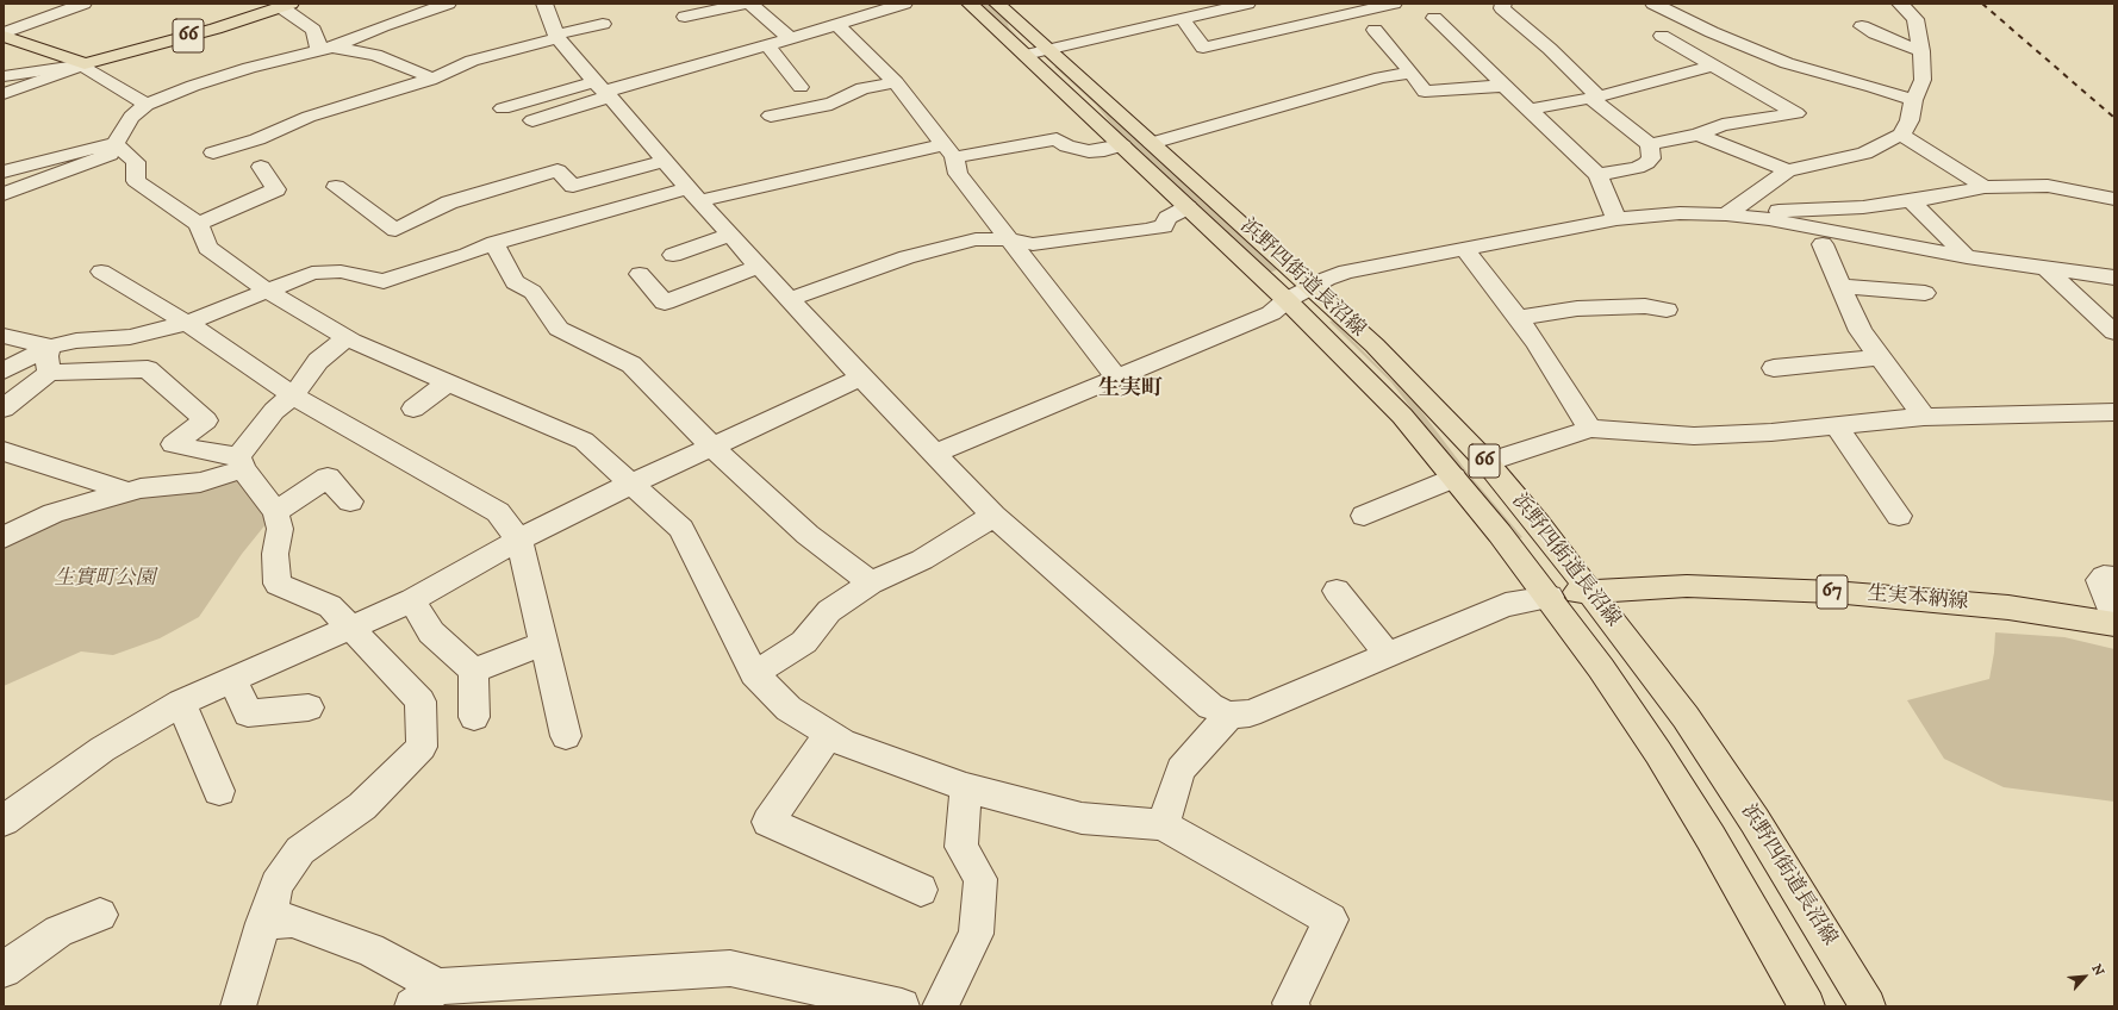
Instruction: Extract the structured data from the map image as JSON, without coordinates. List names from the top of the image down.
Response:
{
  "streets": {
    "main road": [
      "66",
      "浜野四街道長沼線",
      "67",
      "生実本納線"
    ]
  },
  "crossings": [
    ["浜野四街道長沼線", "生実本納線"]
  ],
  "districts": ["生実町"],
  "parks": ["生實町公園"],
  "north": "top right"
}
